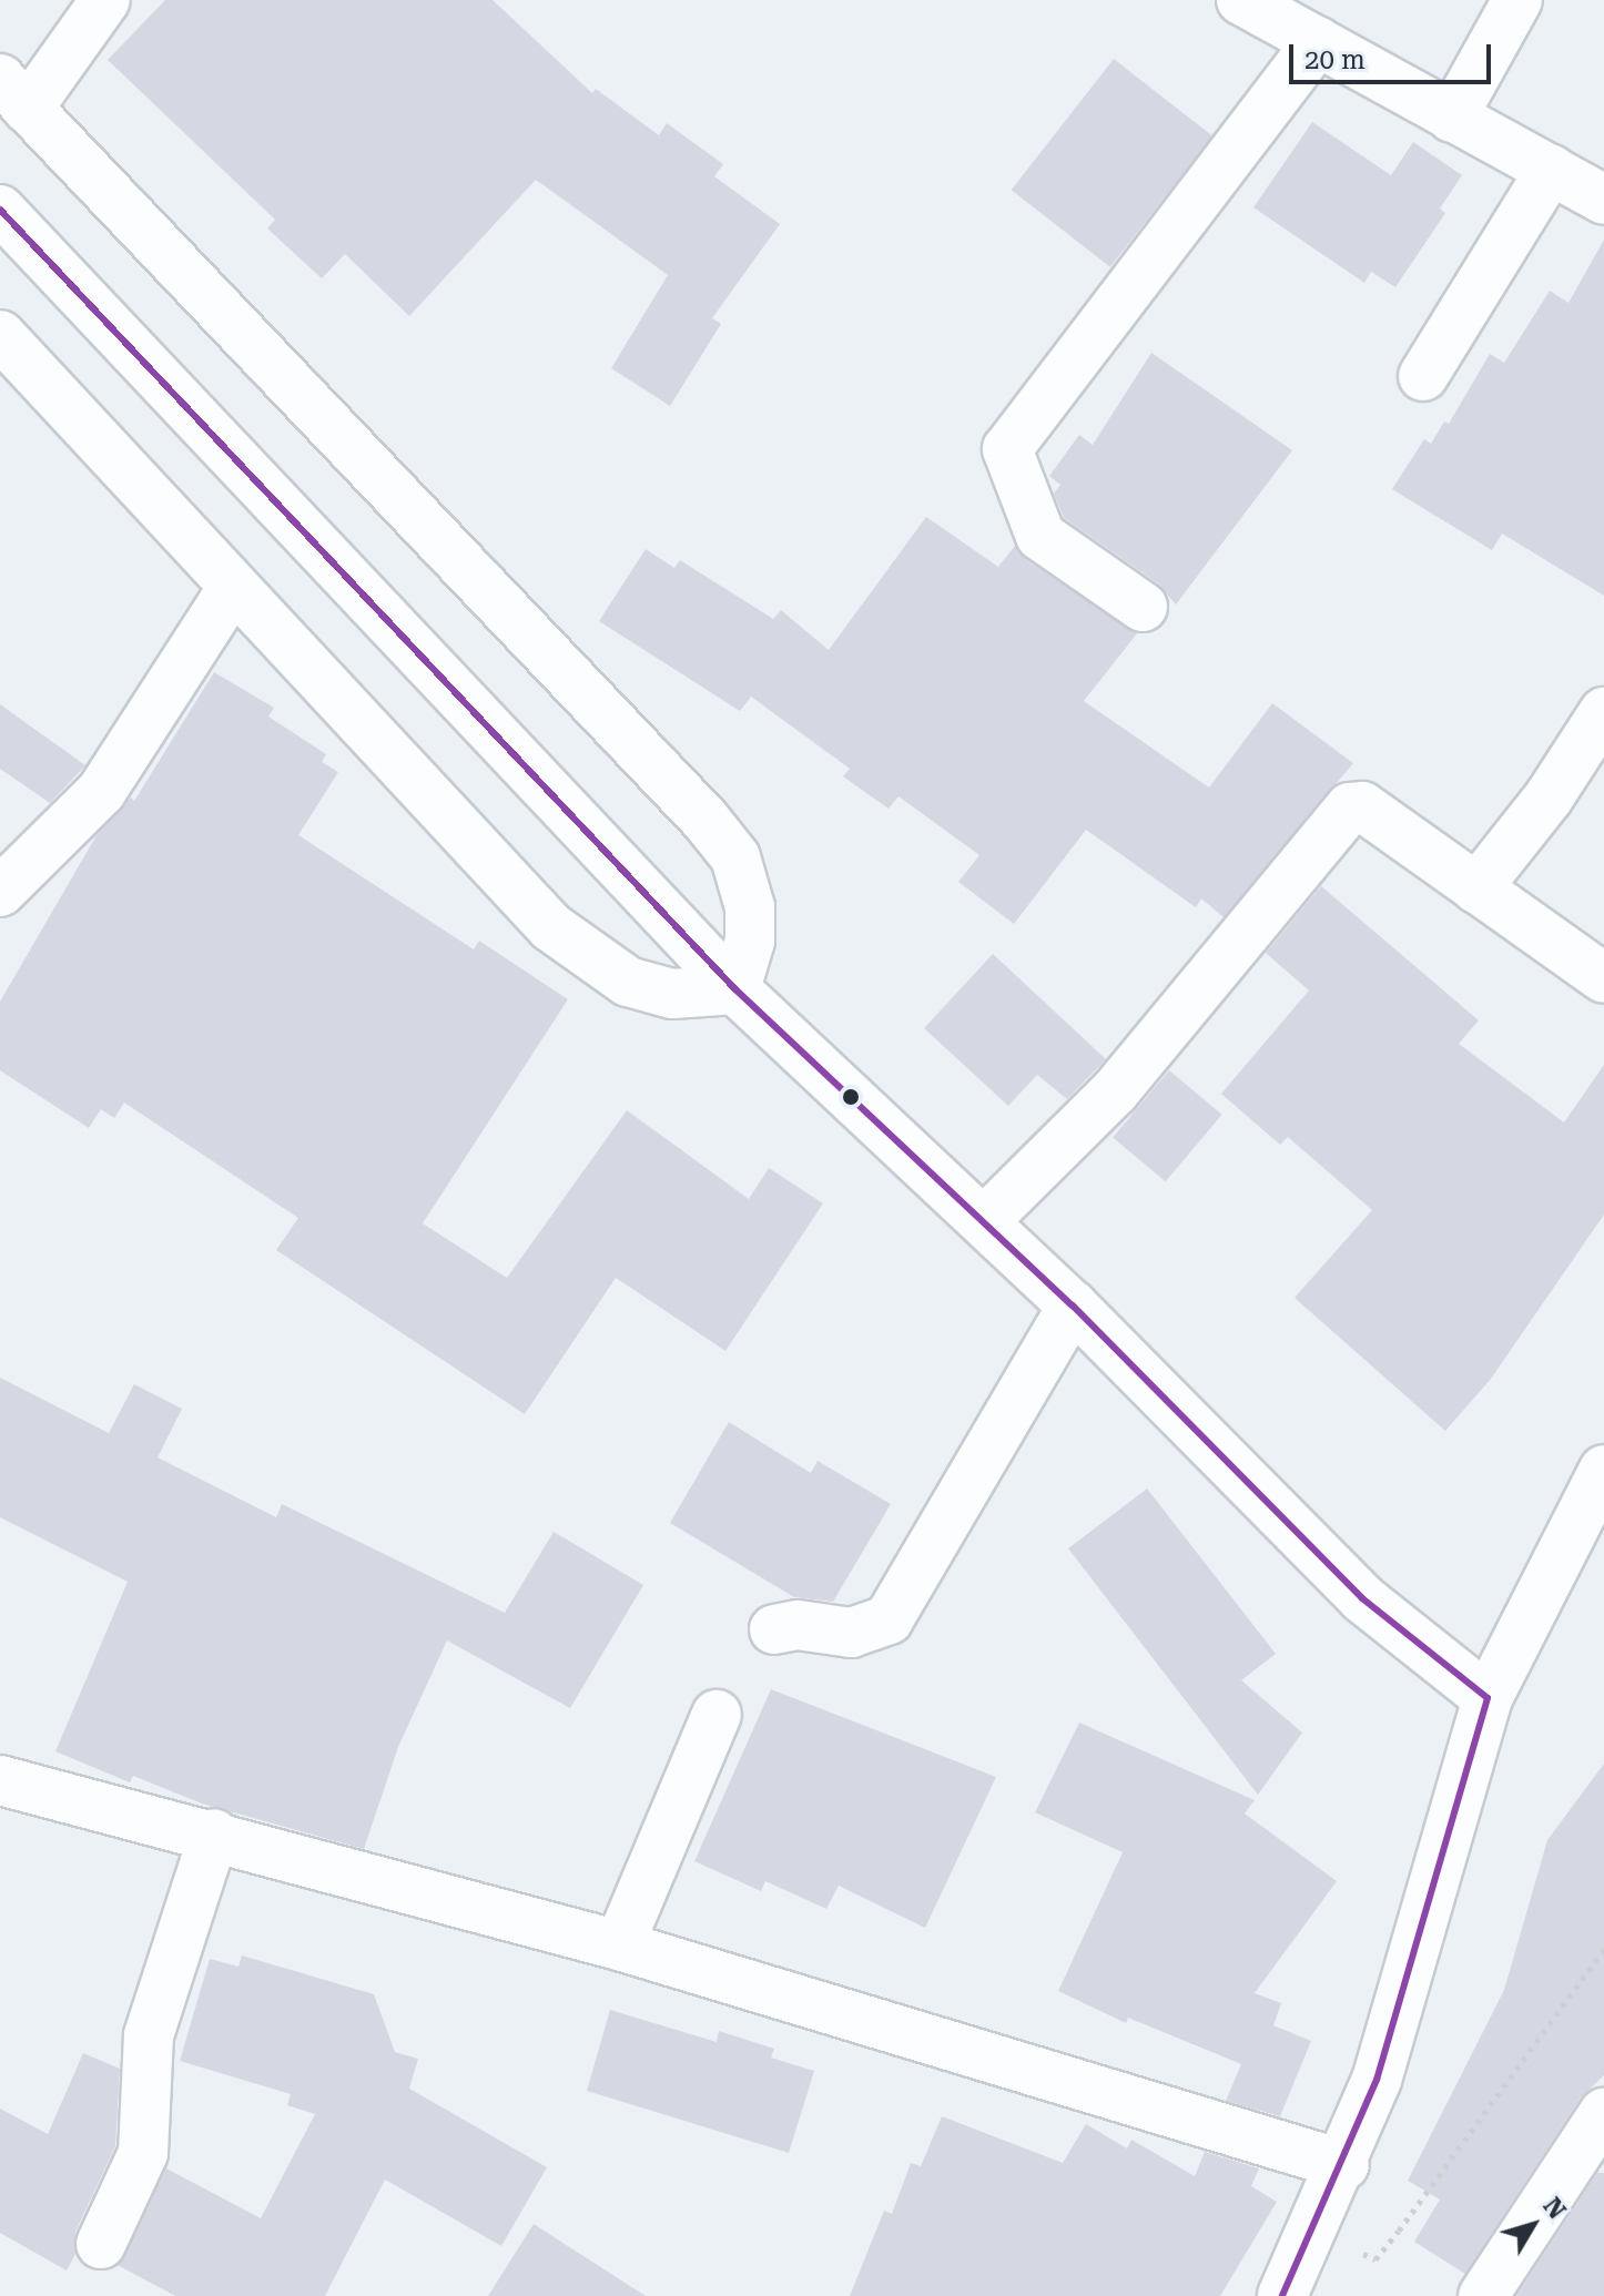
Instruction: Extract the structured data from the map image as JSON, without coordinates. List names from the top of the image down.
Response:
{
  "scale_bar": "20 m",
  "north": "top right"
}
